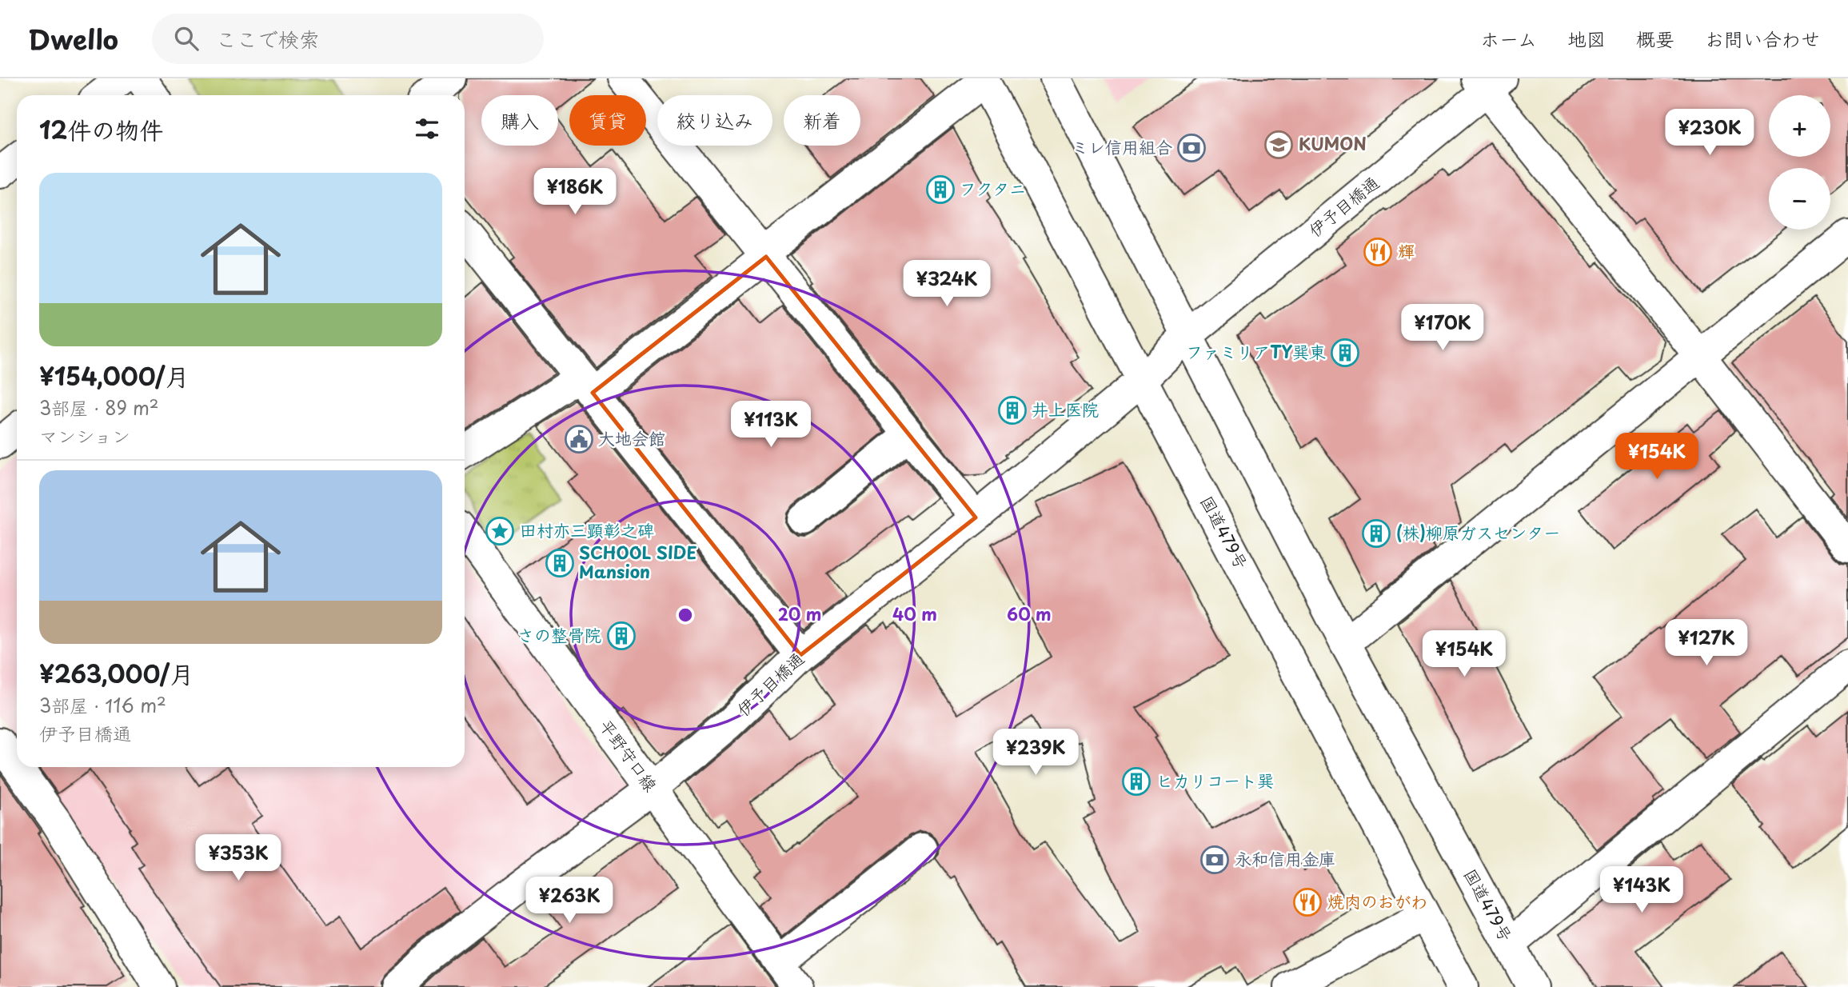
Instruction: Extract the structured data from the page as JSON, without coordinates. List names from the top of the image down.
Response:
{
  "streets": {
    "main road": ["伊予目橋通", "国道479号", "平野守口線"]
  },
  "crossings": [
    ["伊予目橋通", "国道479号"],
    ["伊予目橋通", "平野守口線"]
  ],
  "places": {
    "school or university": ["KUMON"],
    "bank": ["ミレ信用組合", "永和信用金庫"],
    "building": [
      "フクタニ",
      "ファミリアTY巽東",
      "井上医院",
      "(株)柳原ガスセンター",
      "SCHOOL SIDE Mansion",
      "さの整骨院",
      "ヒカリコート巽"
    ],
    "restaurant": ["輝", "焼肉のおがわ"],
    "public building": ["大地会館"],
    "place": ["田村亦三顕彰之碑"]
  },
  "page": {
    "header": "Dwello",
    "search": "ここで検索",
    "nav": [
      "ホーム",
      "地図",
      "概要",
      "お問い合わせ"
    ],
    "map_buttons": ["+", "−"],
    "chip": [
      "購入",
      "賃貸",
      "絞り込み",
      "新着"
    ],
    "heading": "12件の物件",
    "price": [
      "¥230K",
      "¥186K",
      "¥324K",
      "¥170K",
      "¥113K",
      "¥154K",
      "¥127K",
      "¥154K",
      "¥239K",
      "¥353K",
      "¥143K",
      "¥263K"
    ],
    "list": [
      {
        "name": "¥154,000/月",
        "note": "3部屋 · 89 m² · マンション"
      },
      {
        "name": "¥263,000/月",
        "note": "3部屋 · 116 m² · 伊予目橋通"
      }
    ]
  },
  "rings": ["20 m", "40 m", "60 m"]
}
